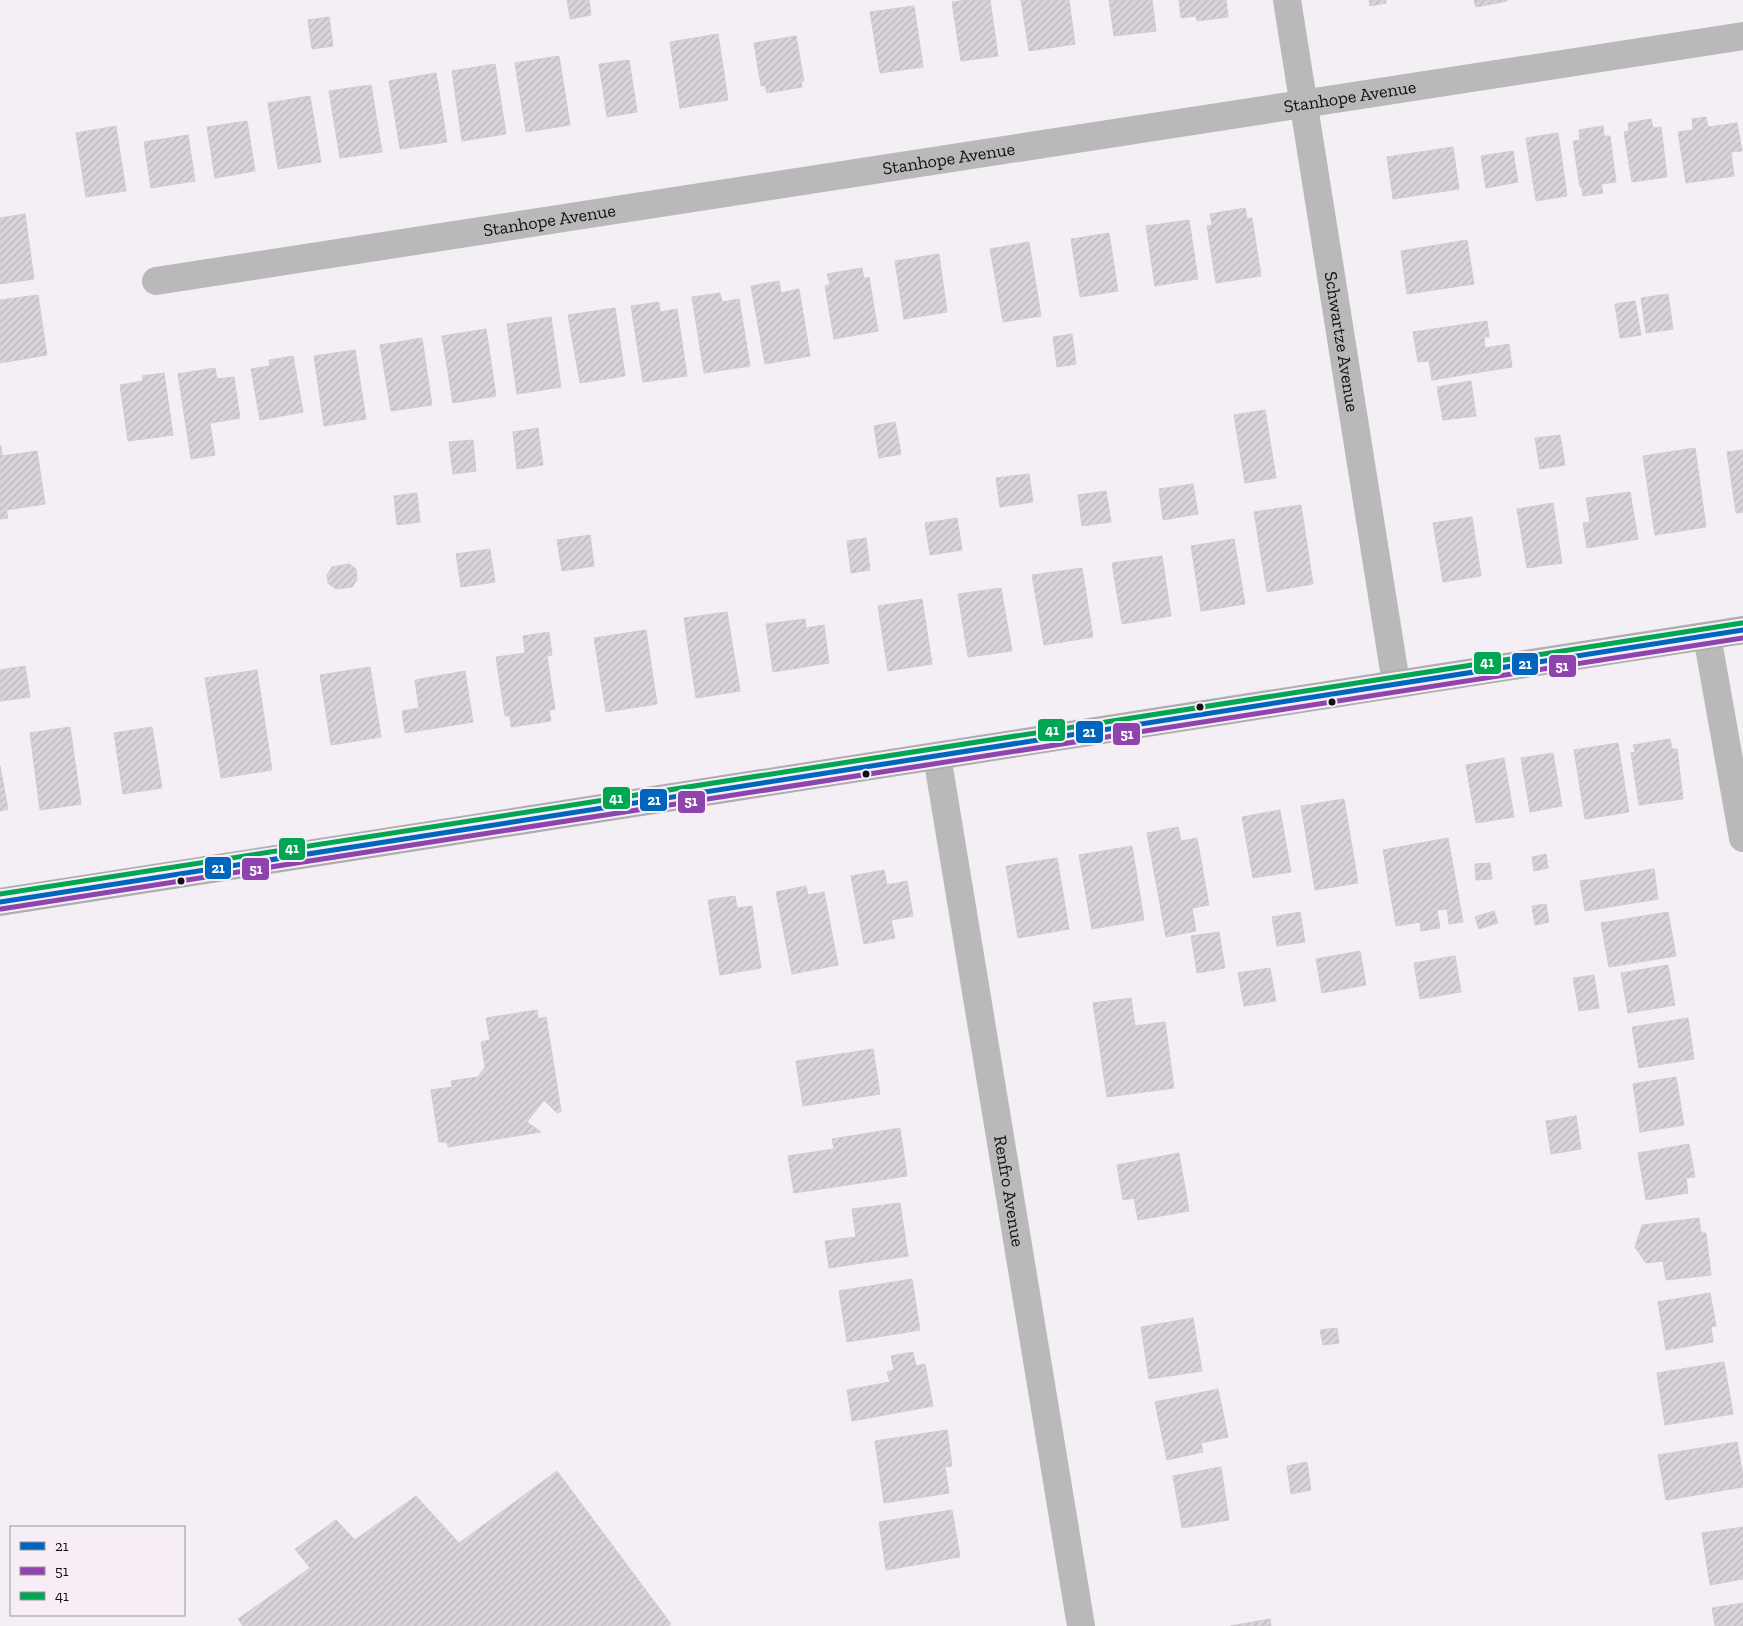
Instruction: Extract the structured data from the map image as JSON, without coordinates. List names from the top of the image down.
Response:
{
  "streets": {
    "street": ["Stanhope Avenue", "Schwartze Avenue", "Renfro Avenue"]
  },
  "crossings": [
    ["Stanhope Avenue", "Schwartze Avenue"]
  ],
  "lines": ["transit line 41", "transit line 21", "transit line 51"],
  "legend": ["21", "51", "41"]
}
